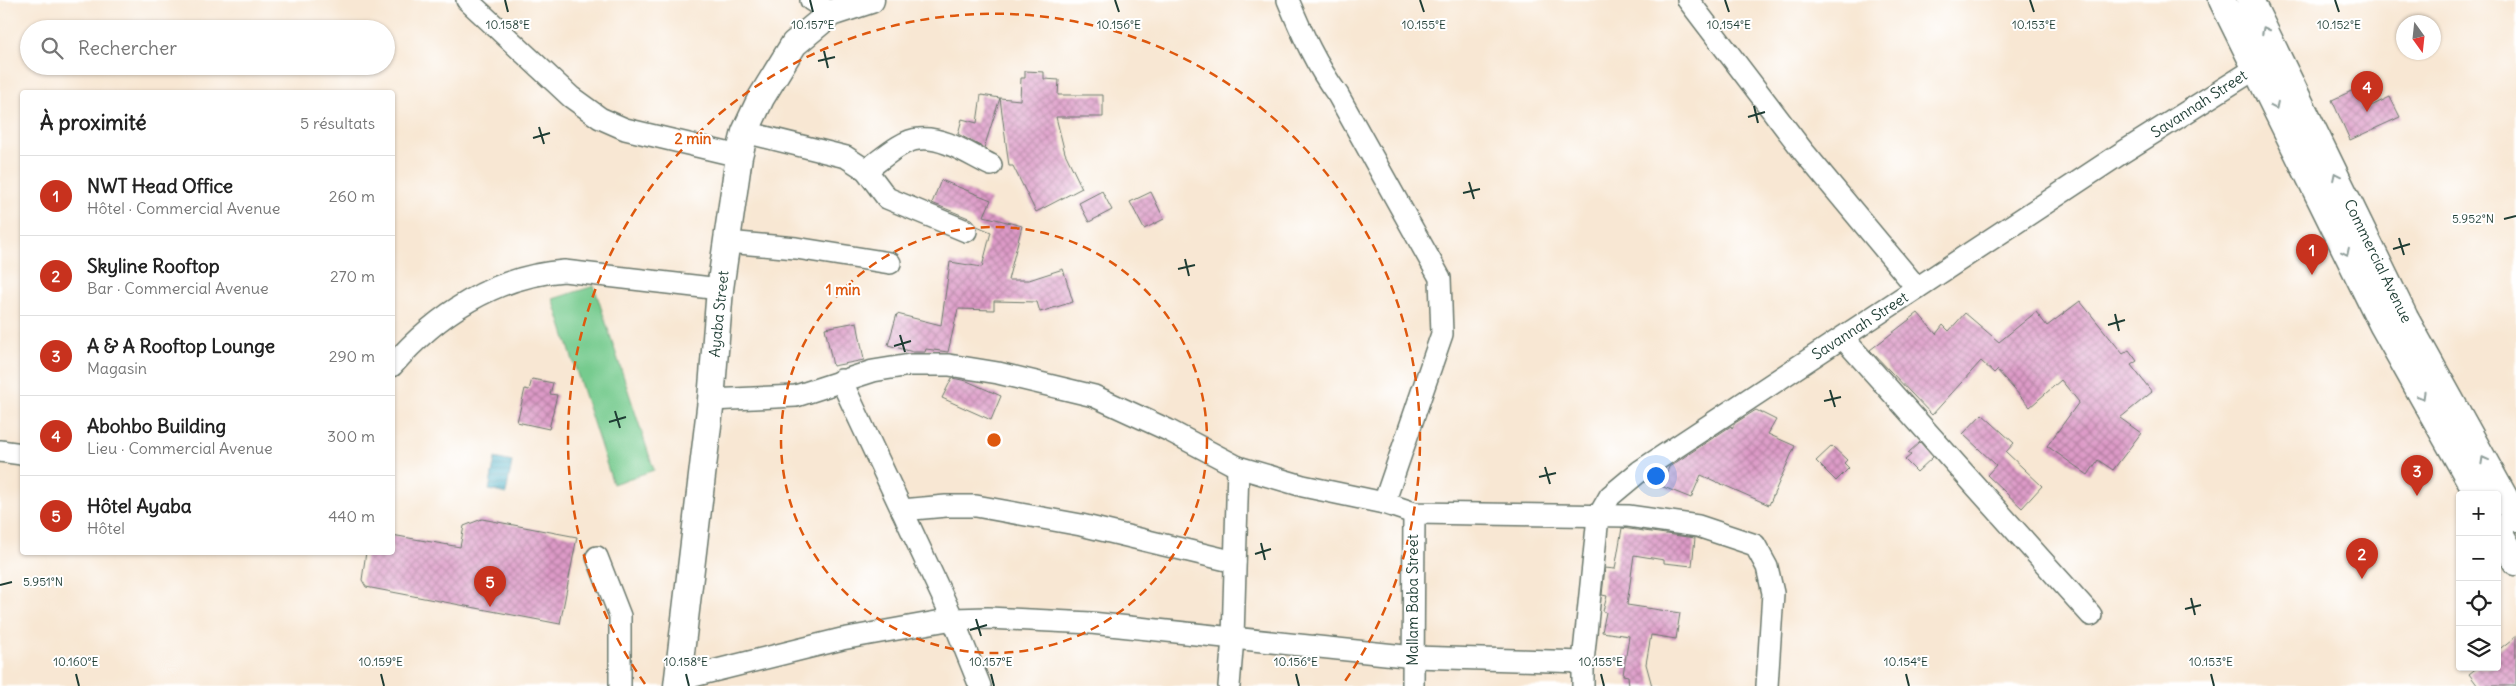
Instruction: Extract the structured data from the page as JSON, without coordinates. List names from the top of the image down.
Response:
{
  "streets": {
    "main road": ["Commercial Avenue", "Ayaba Street"],
    "street": ["Savannah Street", "Mallam Baba Street"]
  },
  "crossings": [
    ["Savannah Street", "Commercial Avenue"]
  ],
  "north": "bottom",
  "page": {
    "search": "Rechercher",
    "pins": [
      "4",
      "1",
      "3",
      "2",
      "5"
    ],
    "heading": ["À proximité", "5 résultats"],
    "list": [
      {
        "mark": "1",
        "name": "NWT Head Office",
        "note": "Hôtel · Commercial Avenue",
        "value": "260 m"
      },
      {
        "mark": "2",
        "name": "Skyline Rooftop",
        "note": "Bar · Commercial Avenue",
        "value": "270 m"
      },
      {
        "mark": "3",
        "name": "A & A Rooftop Lounge",
        "note": "Magasin",
        "value": "290 m"
      },
      {
        "mark": "4",
        "name": "Abohbo Building",
        "note": "Lieu · Commercial Avenue",
        "value": "300 m"
      },
      {
        "mark": "5",
        "name": "Hôtel Ayaba",
        "note": "Hôtel",
        "value": "440 m"
      }
    ],
    "map_buttons": ["+", "−"]
  },
  "coordinates": [
    "10.158°E",
    "10.157°E",
    "10.156°E",
    "10.155°E",
    "10.154°E",
    "10.153°E",
    "10.152°E",
    "5.952°N",
    "5.951°N",
    "10.160°E",
    "10.159°E"
  ],
  "rings": ["2 min", "1 min"]
}
